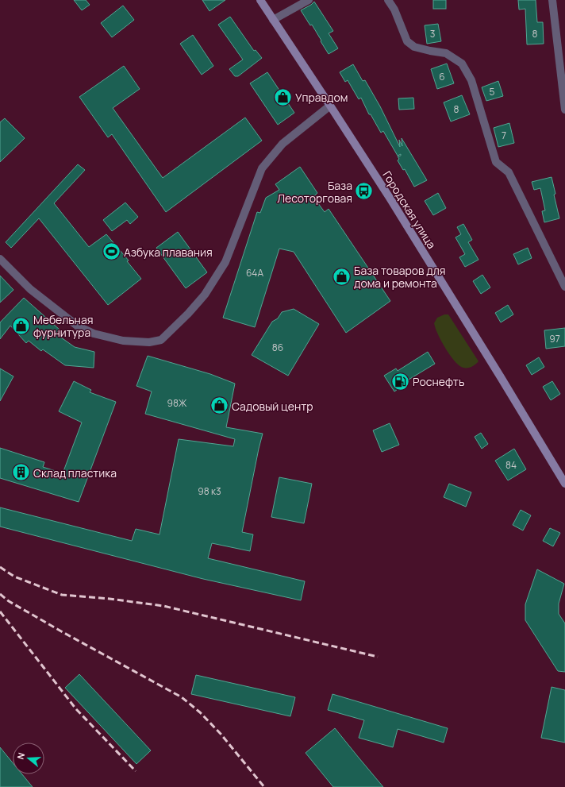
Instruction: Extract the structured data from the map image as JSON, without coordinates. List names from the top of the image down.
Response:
{
  "streets": {
    "main road": ["Городская улица"]
  },
  "places": {
    "shop": [
      "Управдом",
      "База товаров для дома и ремонта",
      "Мебельная фурнитура",
      "Садовый центр"
    ],
    "bus stop": ["База Лесоторговая"],
    "sports": ["Азбука плавания"],
    "fuel station": ["Роснефть"],
    "building": ["Склад пластика"]
  },
  "house_numbers": [
    "3",
    "8",
    "6",
    "5",
    "8",
    "7",
    "64А",
    "97",
    "86",
    "98Ж",
    "84",
    "98 к3"
  ],
  "north": "left"
}
